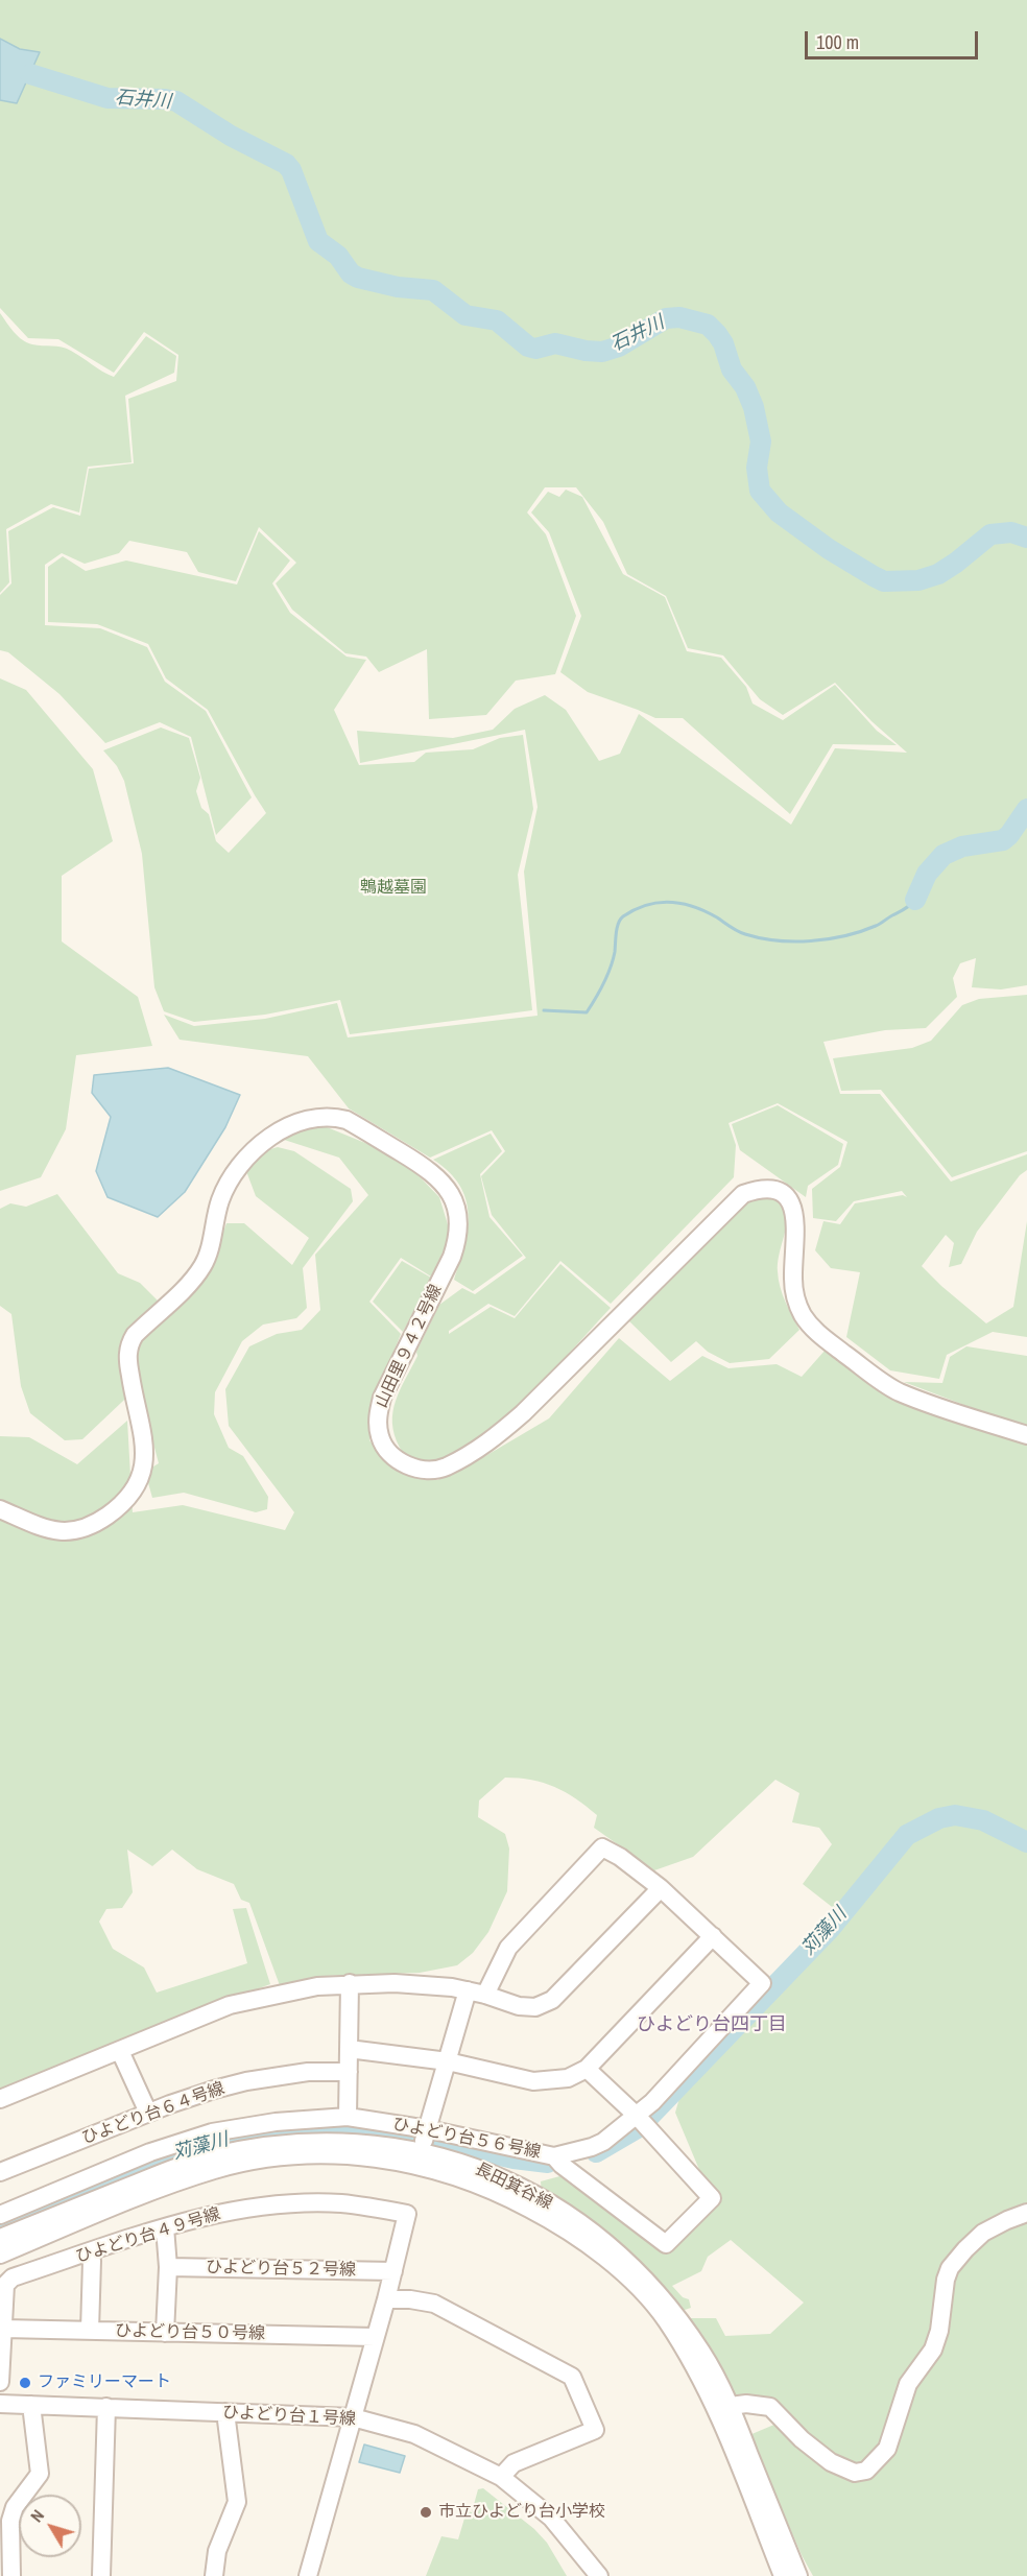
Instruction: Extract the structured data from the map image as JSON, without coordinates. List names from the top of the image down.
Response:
{
  "streets": {
    "street": [
      "山田里９４２号線",
      "ひよどり台６４号線",
      "ひよどり台５６号線",
      "長田箕谷線",
      "ひよどり台４９号線",
      "ひよどり台５２号線",
      "ひよどり台５０号線",
      "ひよどり台１号線"
    ]
  },
  "crossings": [
    ["ひよどり台４９号線", "ひよどり台５２号線"],
    ["ひよどり台４９号線", "ひよどり台５０号線"],
    ["ひよどり台４９号線", "ひよどり台１号線"]
  ],
  "districts": ["ひよどり台四丁目"],
  "water": ["石井川", "苅藻川"],
  "parks": ["鵯越墓園"],
  "places": ["ファミリーマート", "市立ひよどり台小学校"],
  "scale_bar": "100 m",
  "north": "top left"
}
